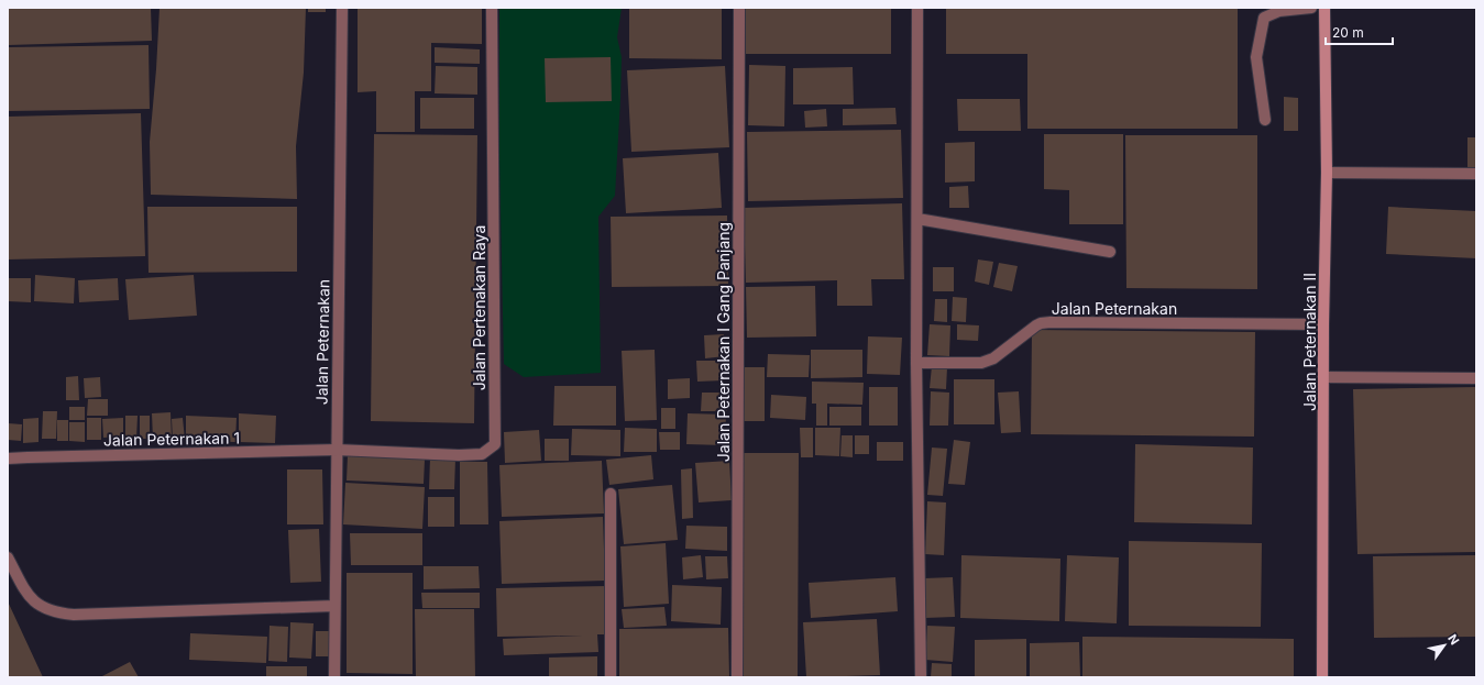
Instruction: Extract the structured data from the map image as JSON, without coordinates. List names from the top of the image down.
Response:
{
  "streets": {
    "street": [
      "Jalan Pertenakan Raya",
      "Jalan Peternakan",
      "Jalan Peternakan I Gang Panjang",
      "Jalan Peternakan II",
      "Jalan Peternakan 1"
    ]
  },
  "crossings": [
    ["Jalan Pertenakan Raya", "Jalan Peternakan"],
    ["Jalan Pertenakan Raya", "Jalan Peternakan 1"],
    ["Jalan Peternakan", "Jalan Peternakan II"],
    ["Jalan Peternakan", "Jalan Peternakan 1"]
  ],
  "scale_bar": "20 m",
  "north": "top right"
}
